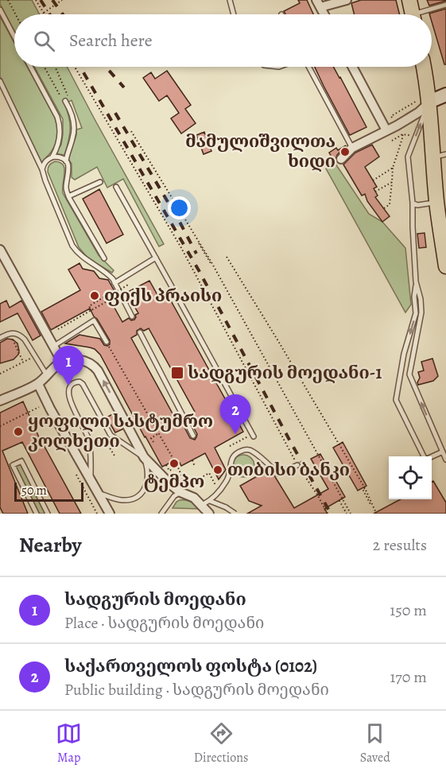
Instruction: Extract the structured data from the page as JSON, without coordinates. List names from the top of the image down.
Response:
{
  "places": {
    "other": [
      "მამულიშვილთა ხიდი",
      "ფიქს პრაისი",
      "ყოფილი სასტუმრო კოლხეთი",
      "ტემპო",
      "თიბისი ბანკი"
    ],
    "transit": ["სადგურის მოედანი-1"]
  },
  "scale_bar": "50 m",
  "page": {
    "search": "Search here",
    "pins": ["1", "2"],
    "scale": "50 m",
    "heading": ["Nearby", "2 results"],
    "list": [
      {
        "mark": "1",
        "name": "სადგურის მოედანი",
        "note": "Place · სადგურის მოედანი",
        "value": "150 m"
      },
      {
        "mark": "2",
        "name": "საქართველოს ფოსტა (0102)",
        "note": "Public building · სადგურის მოედანი",
        "value": "170 m"
      }
    ],
    "nav": ["Map", "Directions", "Saved"]
  }
}
